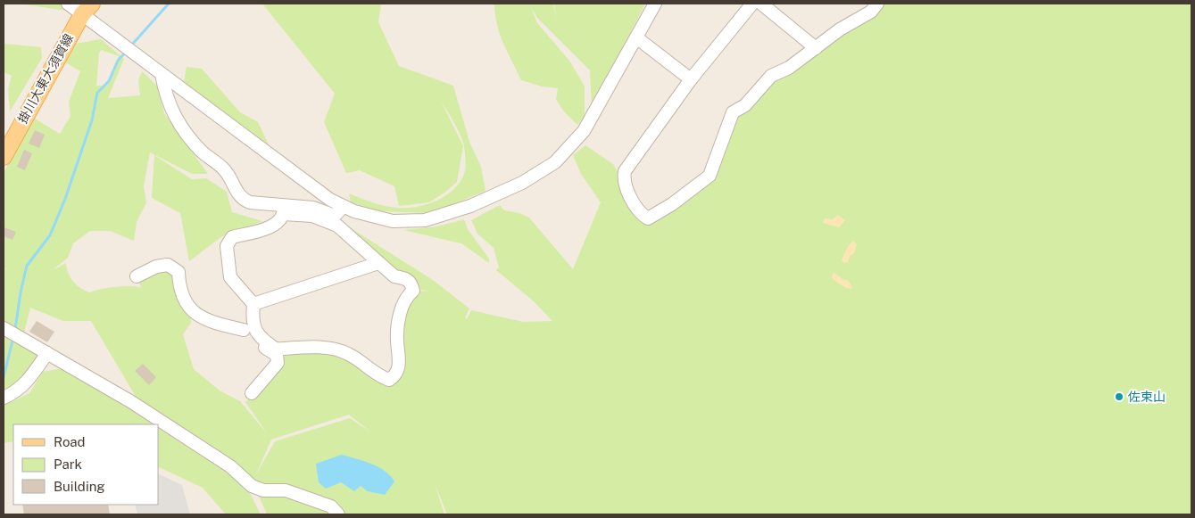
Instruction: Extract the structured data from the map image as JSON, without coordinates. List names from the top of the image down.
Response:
{
  "streets": {
    "main road": ["掛川大東大須賀線"]
  },
  "places": ["佐束山"],
  "legend": ["Road", "Park", "Building"]
}
